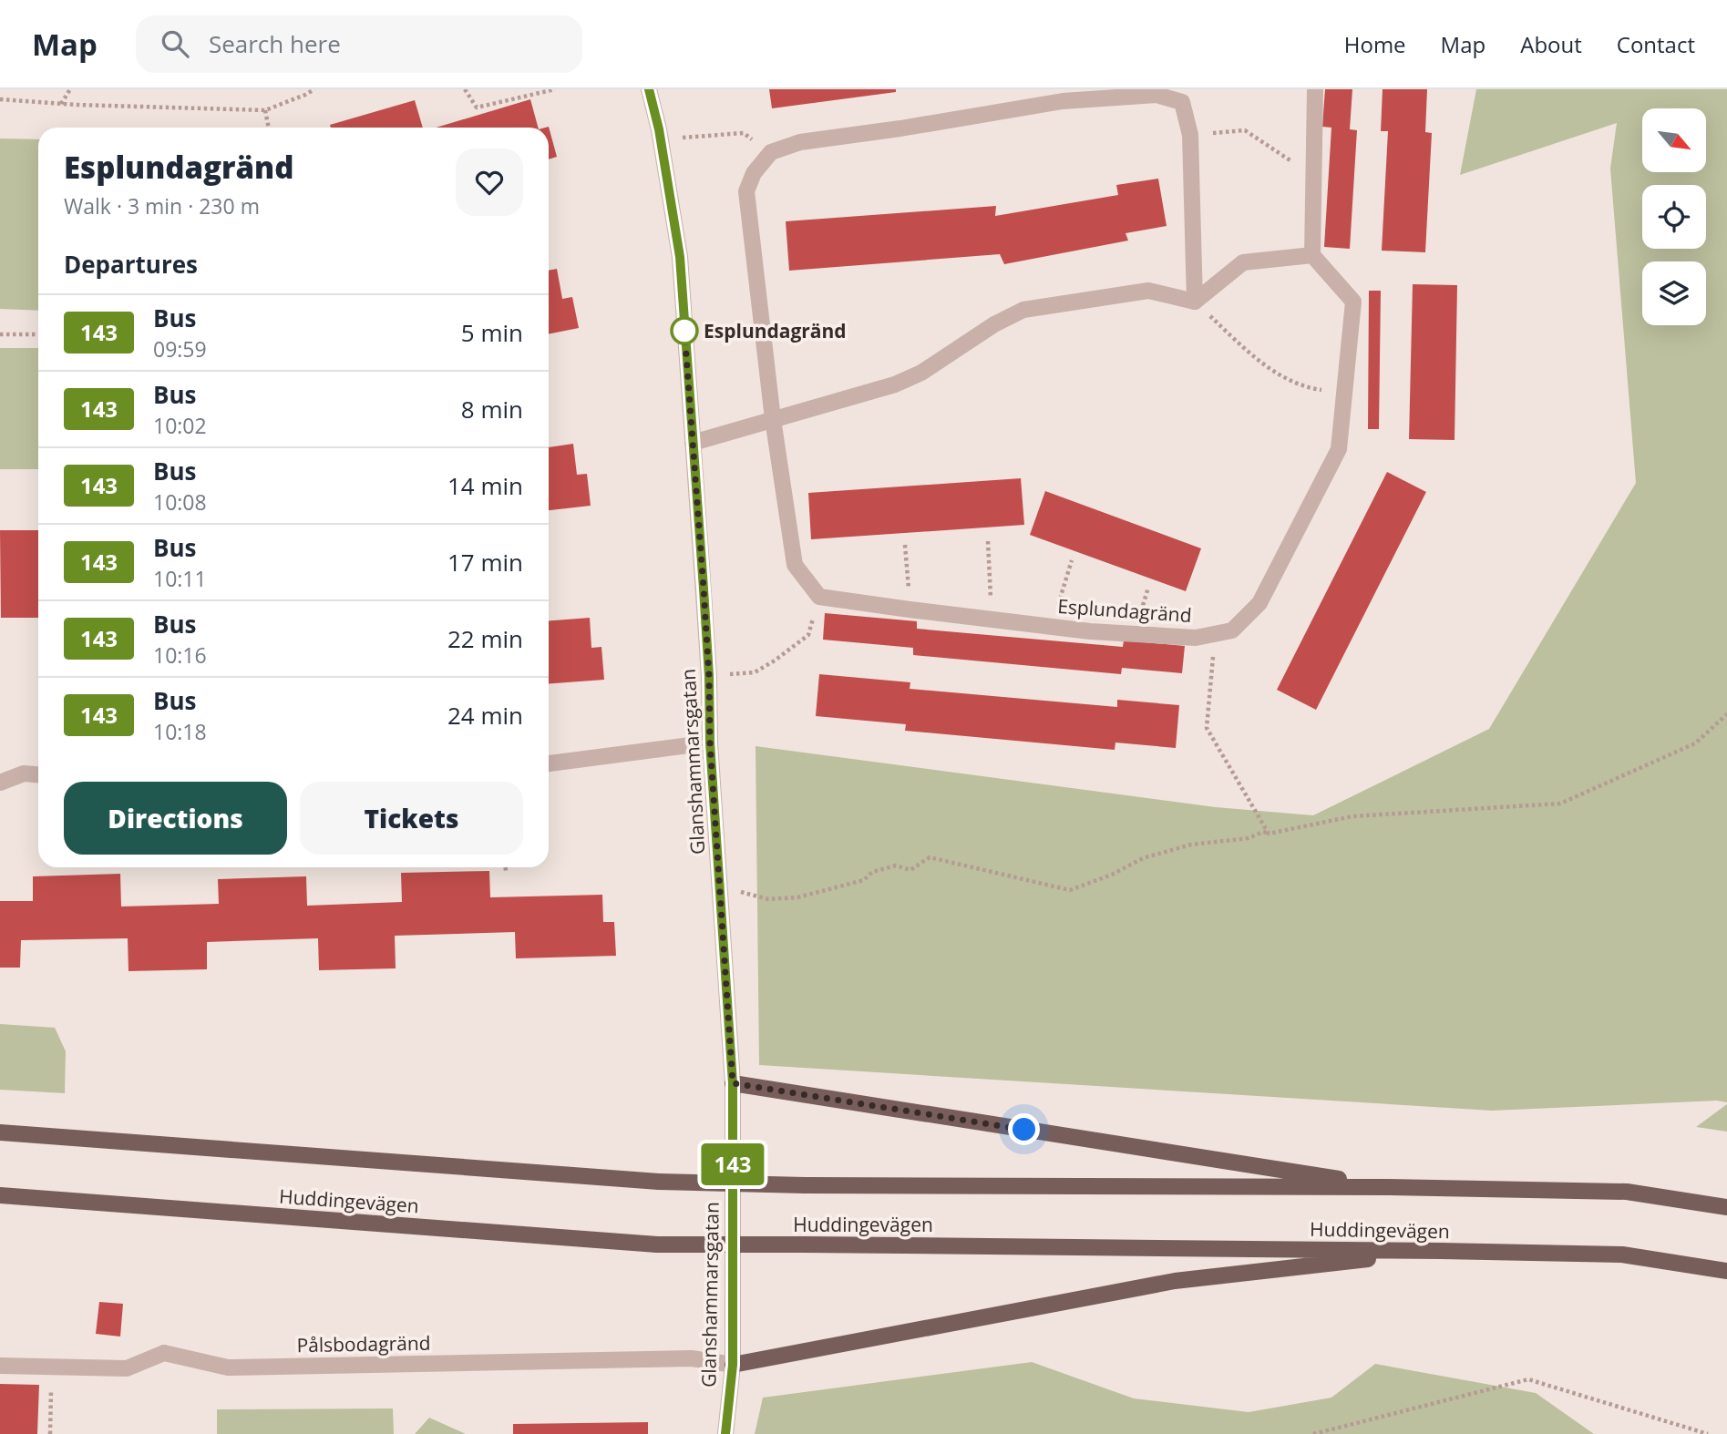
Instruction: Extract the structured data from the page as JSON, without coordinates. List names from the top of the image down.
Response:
{
  "streets": {
    "main road": ["Huddingevägen"],
    "street": ["Esplundagränd", "Glanshammarsgatan", "Pålsbodagränd"]
  },
  "crossings": [
    ["Glanshammarsgatan", "Pålsbodagränd"]
  ],
  "places": ["Esplundagränd"],
  "lines": ["bus line 143"],
  "north": "bottom right",
  "page": {
    "header": "Map",
    "search": "Search here",
    "nav": [
      "Home",
      "Map",
      "About",
      "Contact"
    ],
    "on_map": "143",
    "heading": [
      ["Esplundagränd", "Walk · 3 min · 230 m"],
      "Departures"
    ],
    "list": [
      {
        "mark": "143",
        "name": "Bus",
        "note": "09:59",
        "value": "5 min"
      },
      {
        "mark": "143",
        "name": "Bus",
        "note": "10:02",
        "value": "8 min"
      },
      {
        "mark": "143",
        "name": "Bus",
        "note": "10:08",
        "value": "14 min"
      },
      {
        "mark": "143",
        "name": "Bus",
        "note": "10:11",
        "value": "17 min"
      },
      {
        "mark": "143",
        "name": "Bus",
        "note": "10:16",
        "value": "22 min"
      },
      {
        "mark": "143",
        "name": "Bus",
        "note": "10:18",
        "value": "24 min"
      }
    ],
    "buttons": ["Directions", "Tickets"]
  }
}
